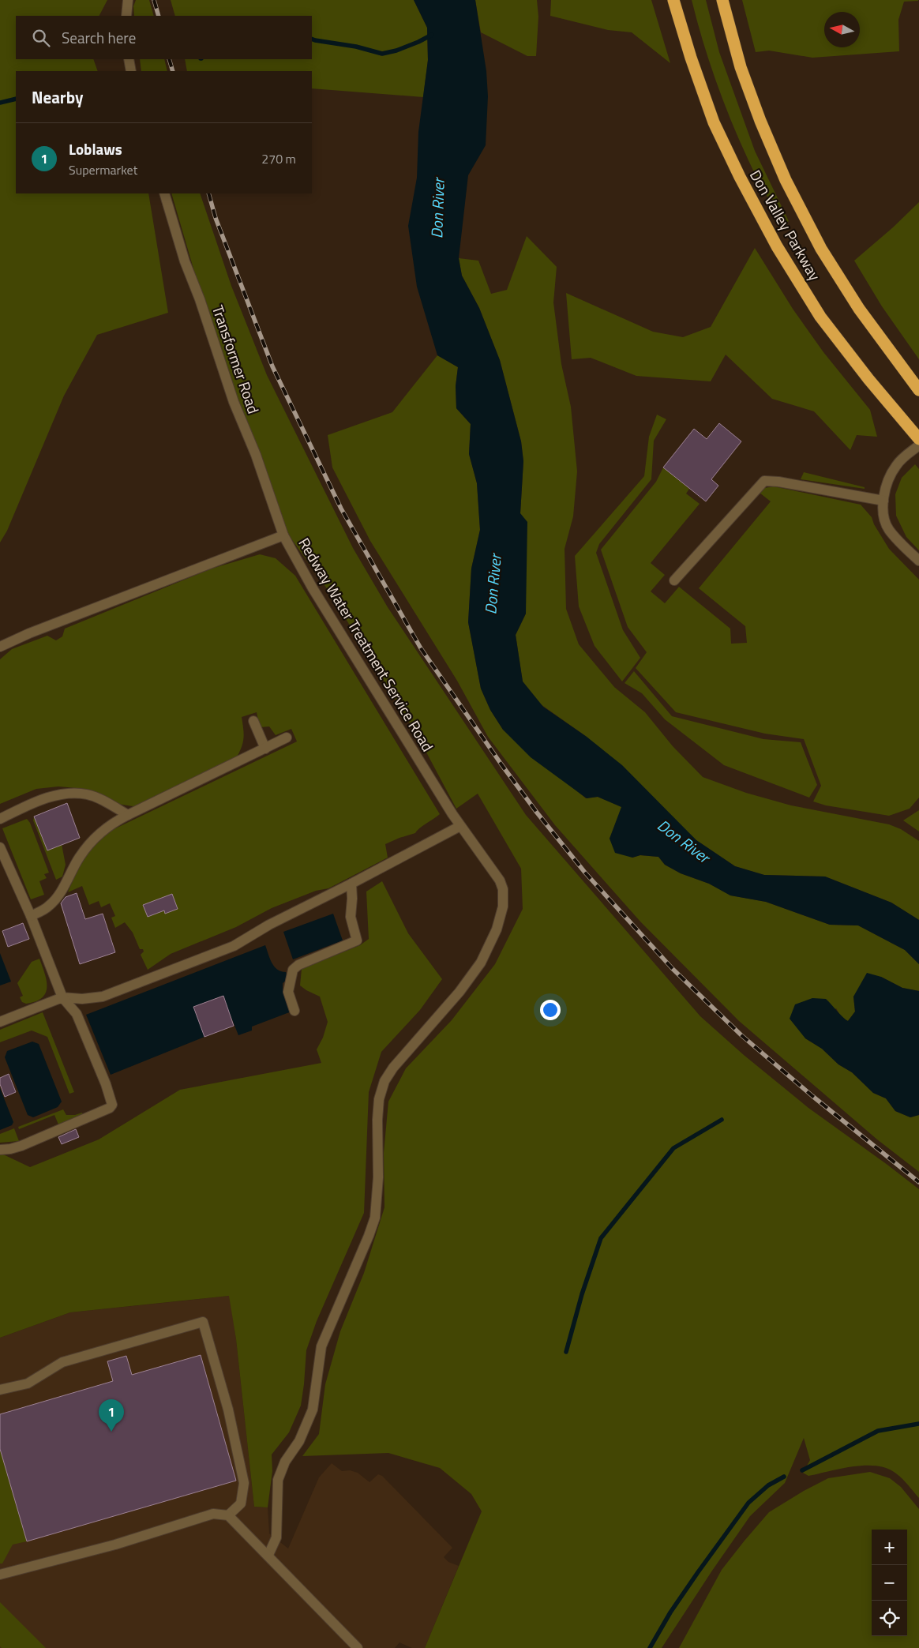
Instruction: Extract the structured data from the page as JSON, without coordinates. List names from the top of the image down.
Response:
{
  "streets": {
    "highway": ["Don Valley Parkway"],
    "street": ["Transformer Road", "Redway Water Treatment Service Road"]
  },
  "crossings": [
    ["Transformer Road", "Redway Water Treatment Service Road"]
  ],
  "water": ["Don River"],
  "north": "left",
  "page": {
    "search": "Search here",
    "heading": "Nearby",
    "list": [
      {
        "mark": "1",
        "name": "Loblaws",
        "note": "Supermarket",
        "value": "270 m"
      }
    ],
    "pins": "1",
    "map_buttons": ["+", "−"]
  }
}
